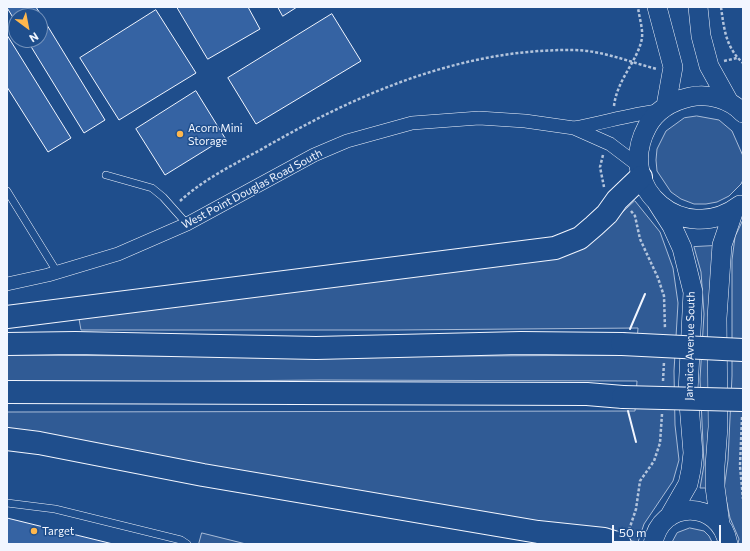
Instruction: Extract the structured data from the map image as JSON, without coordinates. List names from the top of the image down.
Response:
{
  "streets": {
    "main road": ["Jamaica Avenue South"],
    "street": ["West Point Douglas Road South"]
  },
  "crossings": [
    ["West Point Douglas Road South", "Jamaica Avenue South"]
  ],
  "places": ["Acorn Mini Storage", "Target"],
  "scale_bar": "50 m",
  "north": "bottom right"
}
